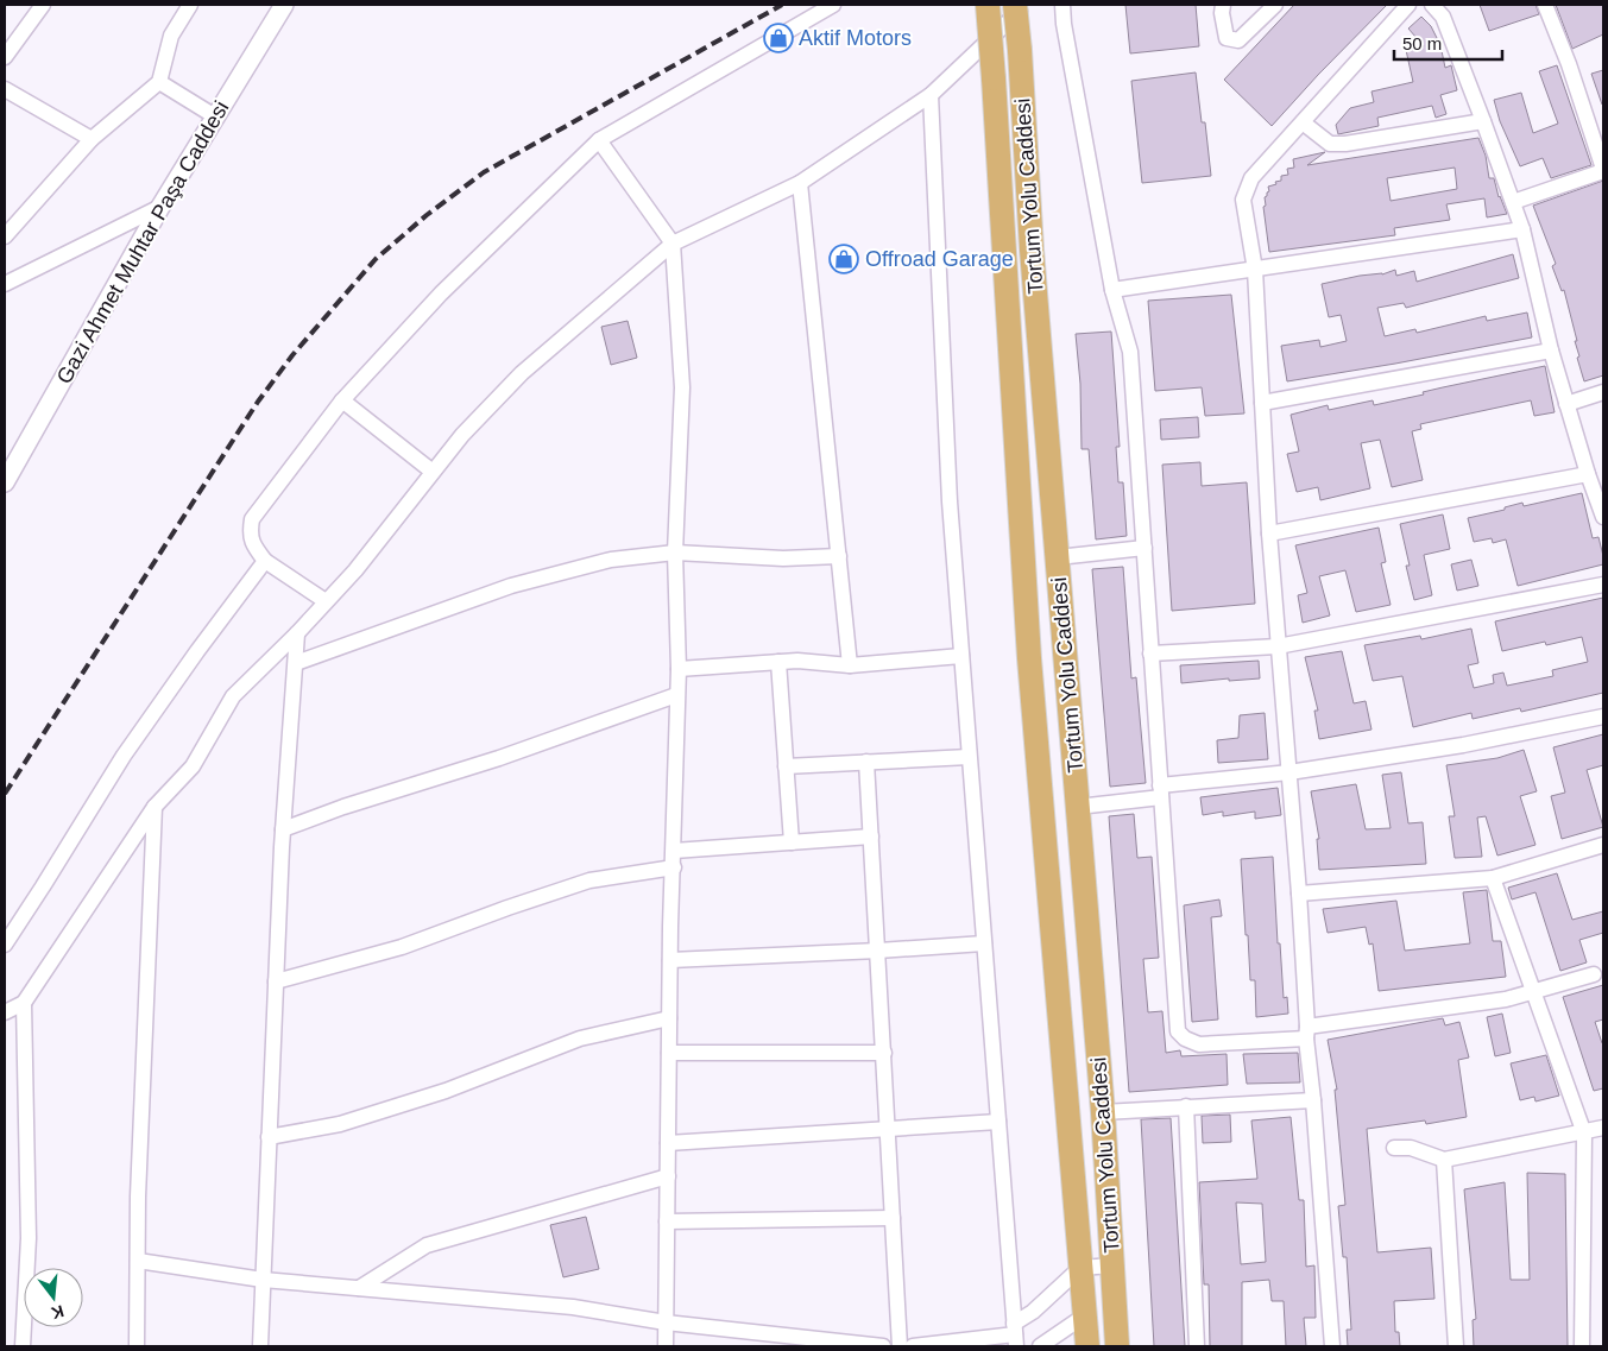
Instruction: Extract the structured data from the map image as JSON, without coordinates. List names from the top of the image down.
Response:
{
  "streets": {
    "highway": ["Tortum Yolu Caddesi"],
    "street": ["Gazi Ahmet Muhtar Paşa Caddesi"]
  },
  "places": {
    "shop": ["Aktif Motors", "Offroad Garage"]
  },
  "scale_bar": "50 m",
  "north": "bottom"
}
